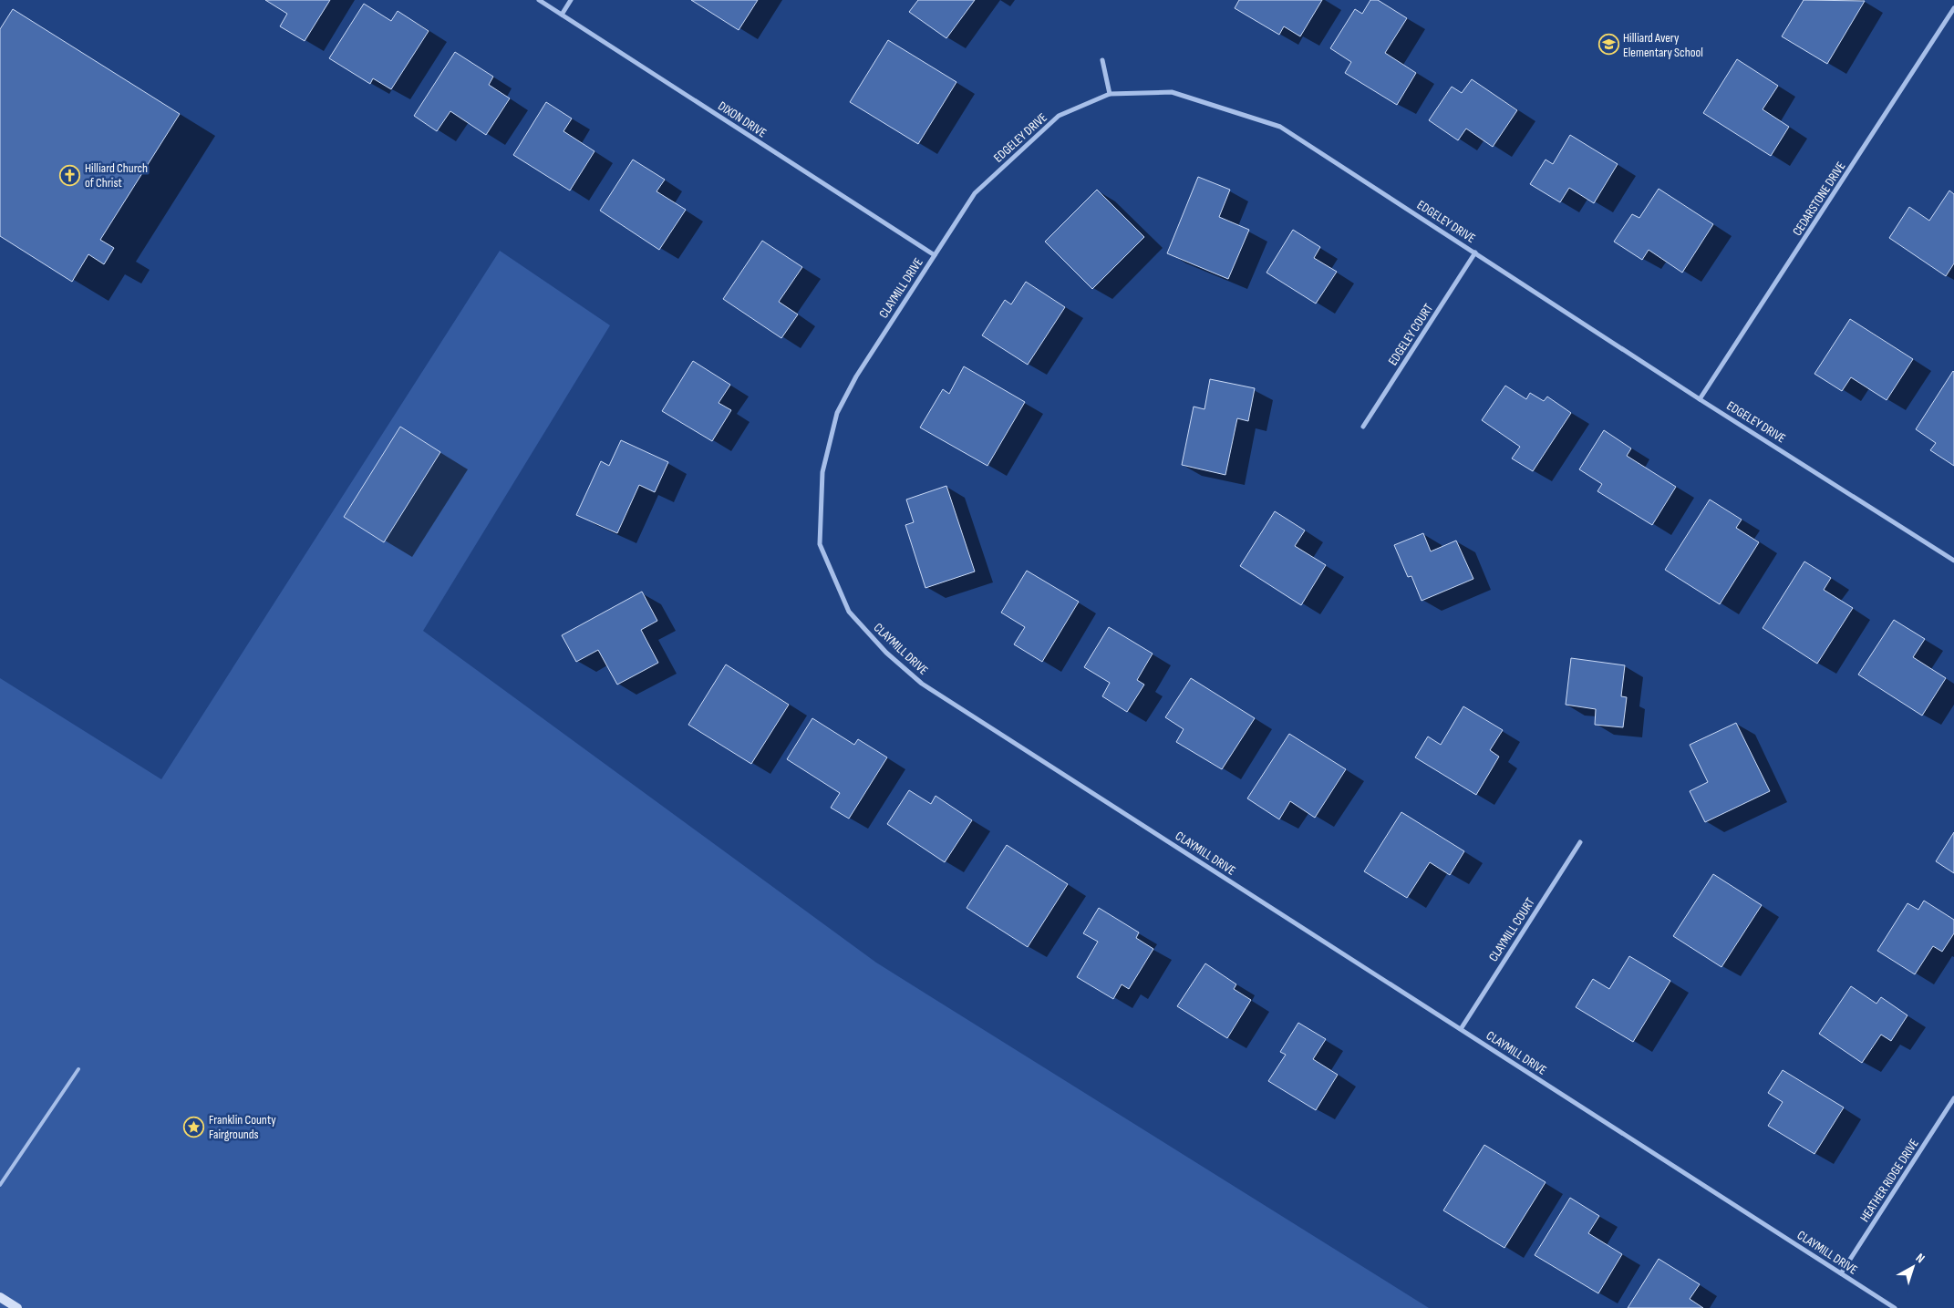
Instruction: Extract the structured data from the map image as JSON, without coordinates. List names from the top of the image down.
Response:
{
  "streets": {
    "street": [
      "DIXON DRIVE",
      "EDGELEY DRIVE",
      "CEDARSTONE DRIVE",
      "CLAYMILL DRIVE",
      "EDGELEY COURT",
      "CLAYMILL COURT",
      "HEATHER RIDGE DRIVE"
    ]
  },
  "crossings": [
    ["DIXON DRIVE", "EDGELEY DRIVE"],
    ["DIXON DRIVE", "CLAYMILL DRIVE"],
    ["EDGELEY DRIVE", "CEDARSTONE DRIVE"],
    ["EDGELEY DRIVE", "CLAYMILL DRIVE"],
    ["EDGELEY DRIVE", "EDGELEY COURT"],
    ["CLAYMILL DRIVE", "CLAYMILL COURT"],
    ["CLAYMILL DRIVE", "HEATHER RIDGE DRIVE"]
  ],
  "places": {
    "school or university": ["Hilliard Avery Elementary School"],
    "church": ["Hilliard Church of Christ"],
    "place": ["Franklin County Fairgrounds"]
  },
  "north": "top right"
}
